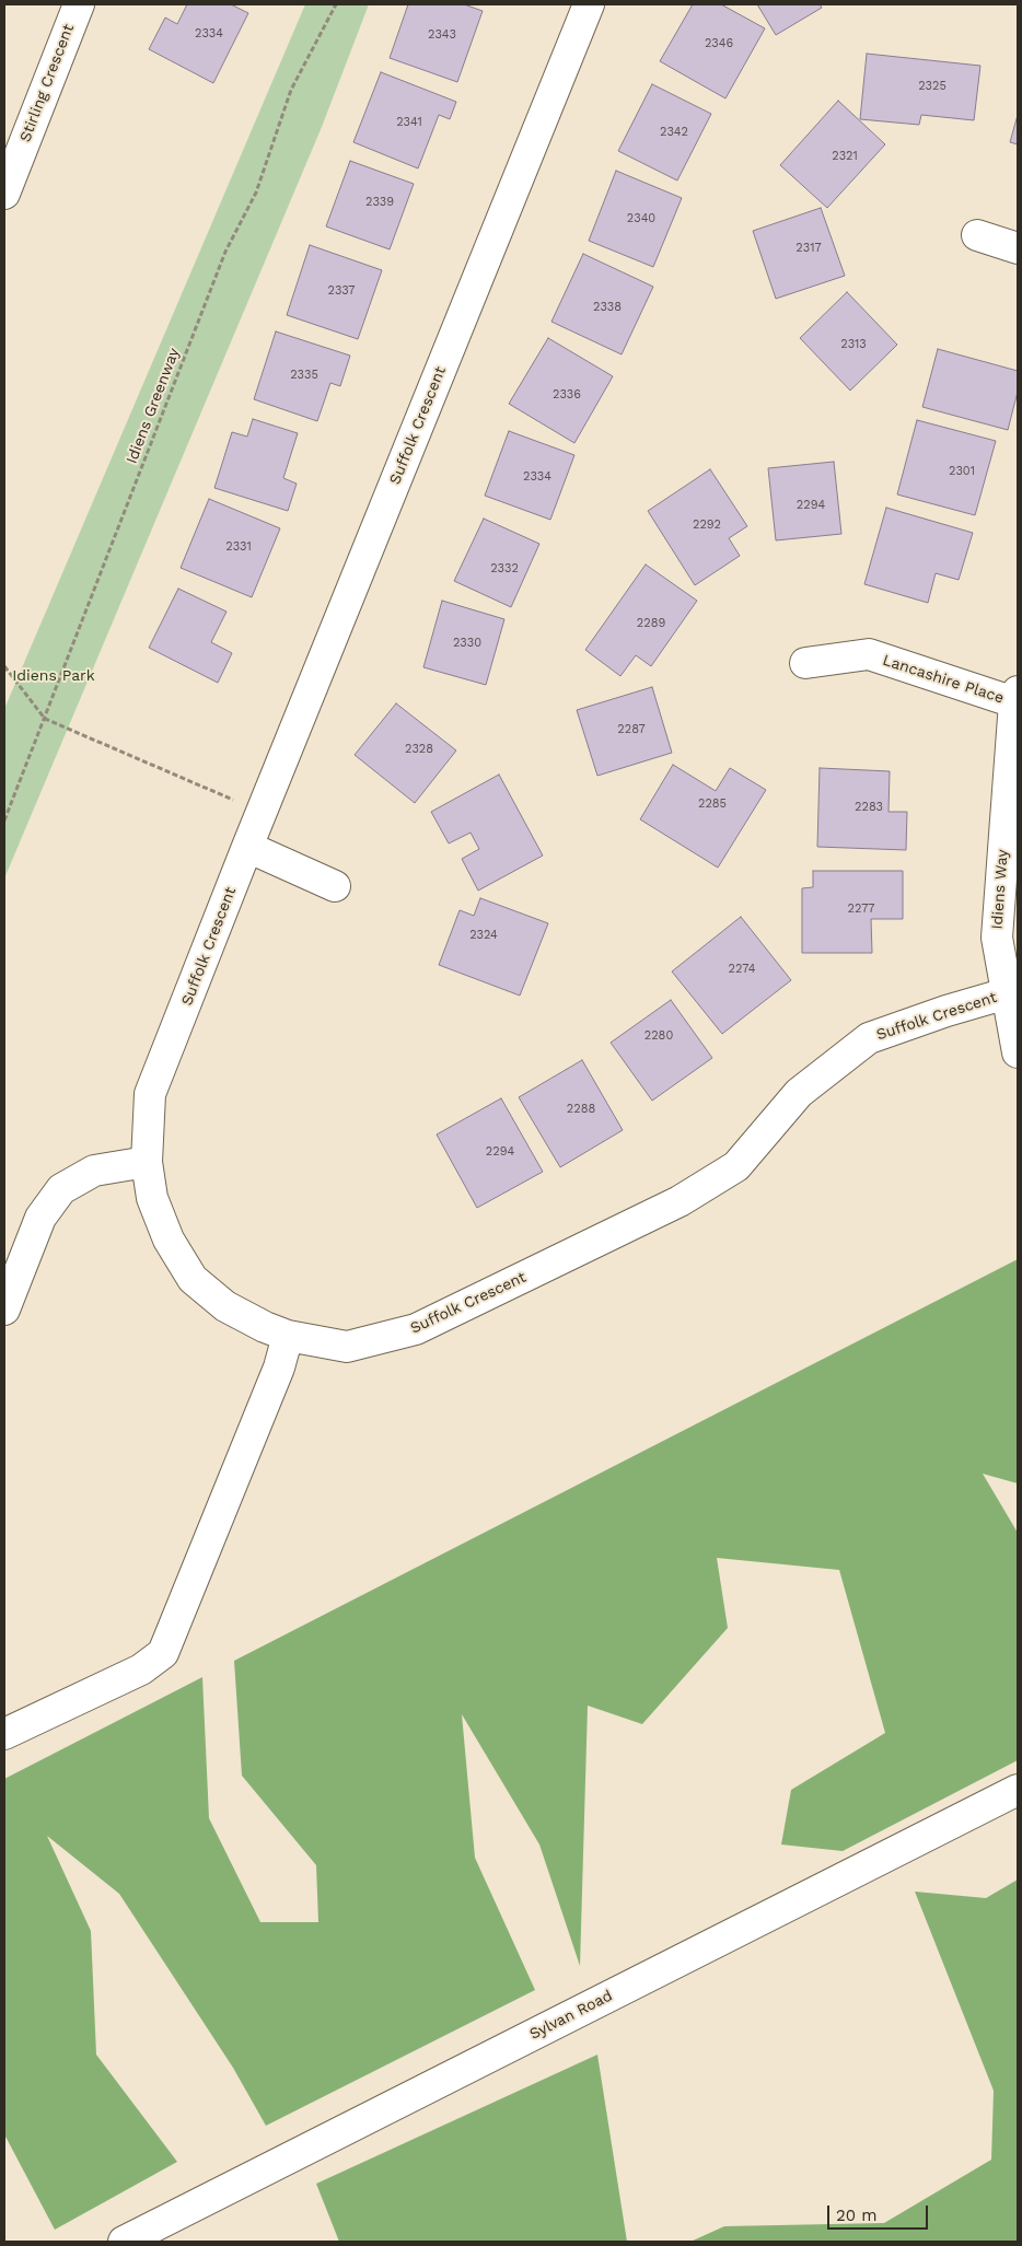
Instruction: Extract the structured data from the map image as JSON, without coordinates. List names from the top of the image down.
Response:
{
  "streets": {
    "street": [
      "Stirling Crescent",
      "Suffolk Crescent",
      "Lancashire Place",
      "Idiens Way",
      "Sylvan Road"
    ],
    "path": ["Idiens Greenway"]
  },
  "crossings": [
    ["Suffolk Crescent", "Idiens Way"],
    ["Lancashire Place", "Idiens Way"]
  ],
  "parks": ["Idiens Park"],
  "house_numbers": [
    "2334",
    "2343",
    "2346",
    "2325",
    "2341",
    "2342",
    "2321",
    "2339",
    "2340",
    "2317",
    "2337",
    "2338",
    "2313",
    "2335",
    "2336",
    "2301",
    "2334",
    "2294",
    "2292",
    "2331",
    "2332",
    "2289",
    "2330",
    "2287",
    "2328",
    "2285",
    "2283",
    "2277",
    "2324",
    "2274",
    "2280",
    "2288",
    "2294"
  ],
  "scale_bar": "20 m"
}
